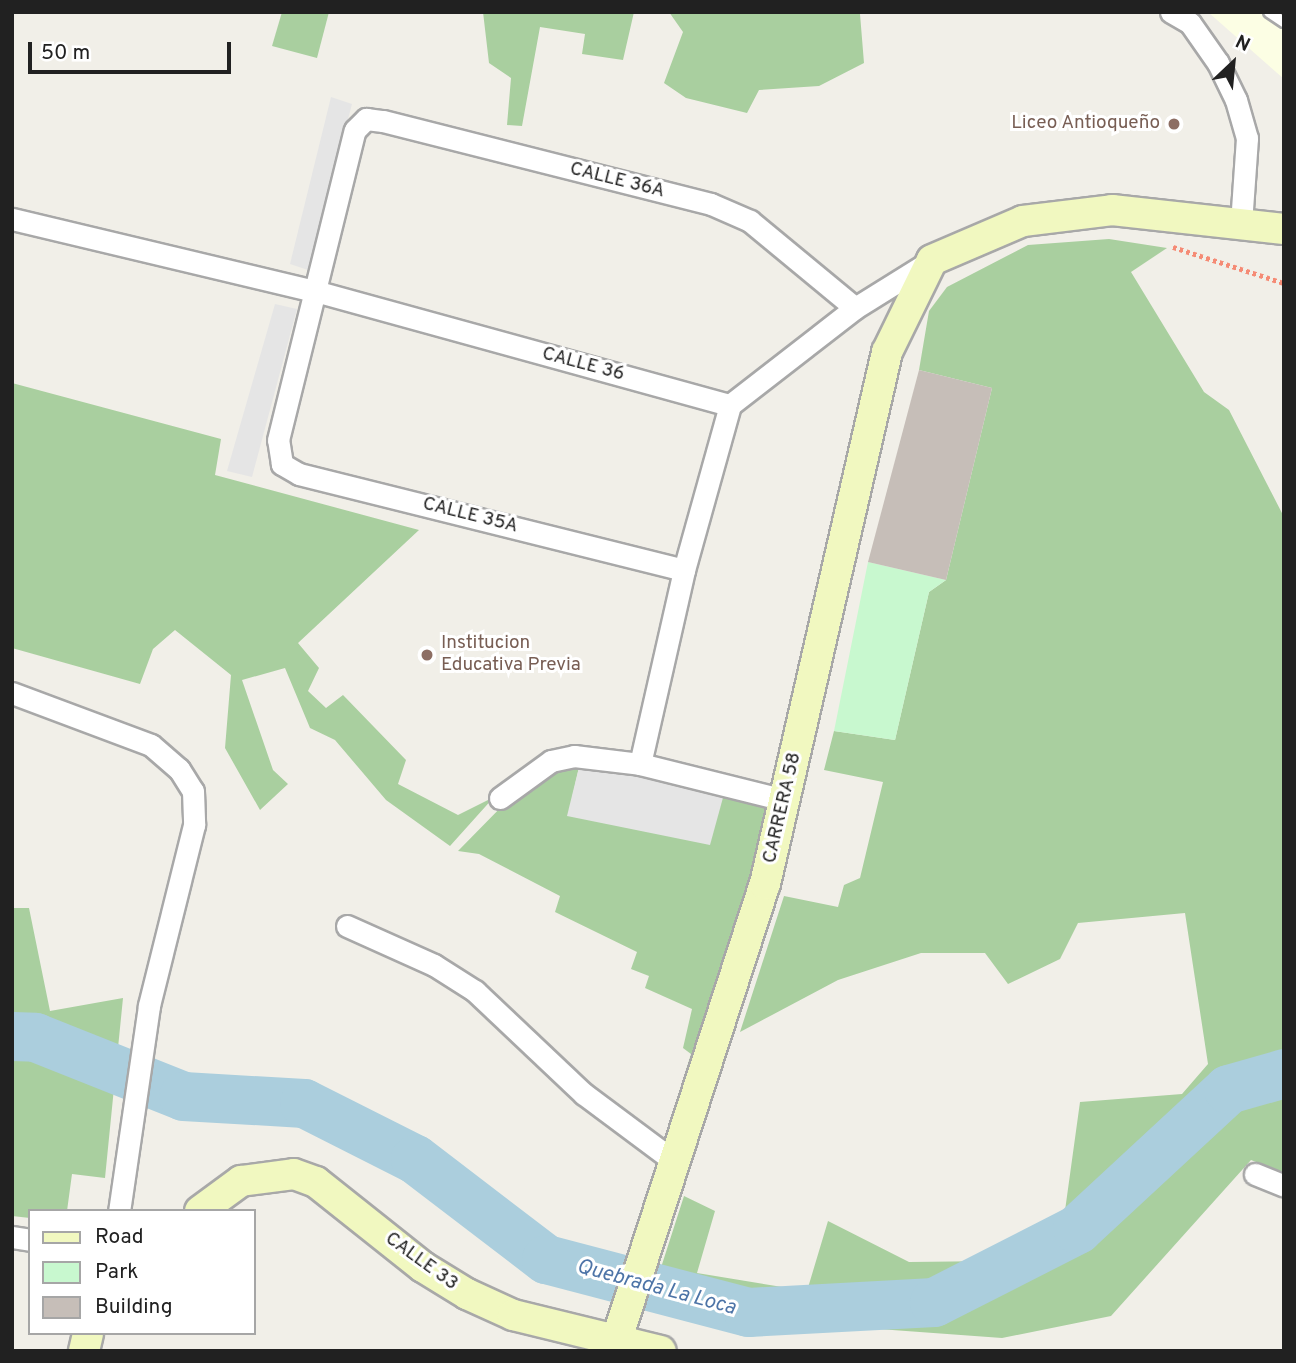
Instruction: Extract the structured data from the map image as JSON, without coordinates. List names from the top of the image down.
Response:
{
  "streets": {
    "main road": ["CARRERA 58", "CALLE 33"],
    "street": ["CALLE 36A", "CALLE 36", "CALLE 35A"]
  },
  "crossings": [
    ["CALLE 36A", "CALLE 36"],
    ["CALLE 36A", "CALLE 35A"],
    ["CALLE 36", "CALLE 35A"],
    ["CARRERA 58", "CALLE 33"]
  ],
  "water": ["Quebrada La Loca"],
  "places": ["Liceo Antioqueño", "Institucion Educativa Previa"],
  "legend": ["Road", "Park", "Building"],
  "scale_bar": "50 m",
  "north": "top right"
}
